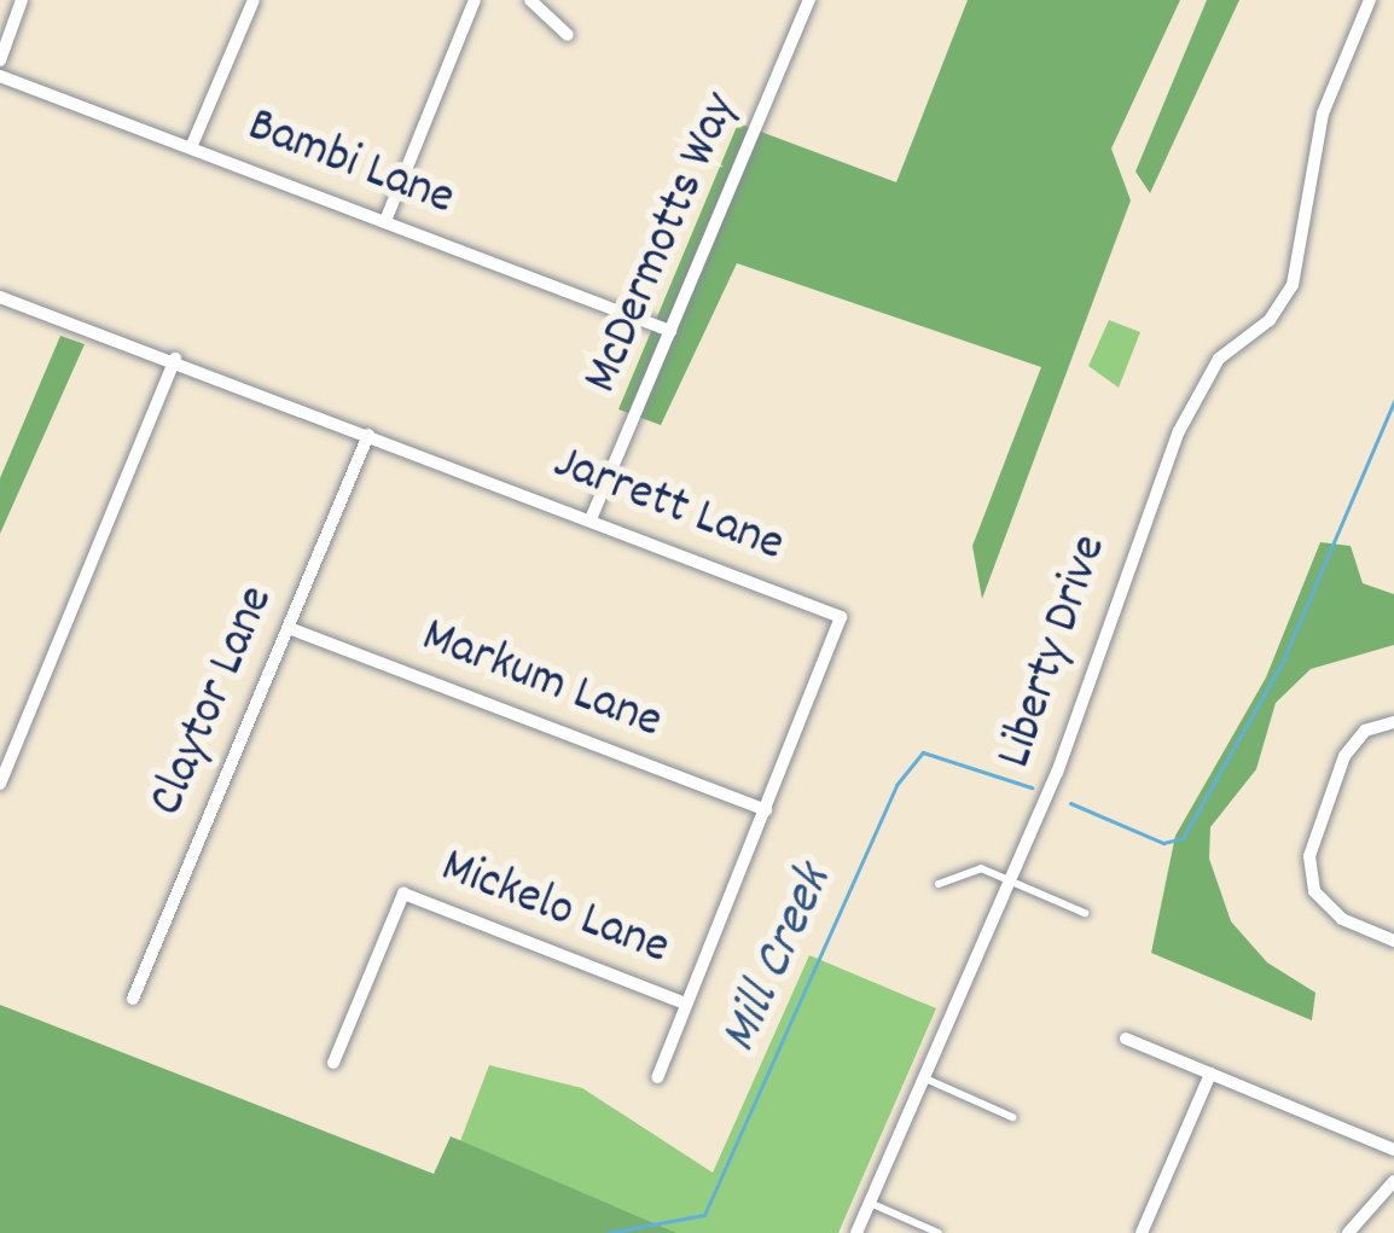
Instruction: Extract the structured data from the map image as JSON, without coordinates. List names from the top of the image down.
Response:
{
  "streets": {
    "street": [
      "Bambi Lane",
      "McDermotts Way",
      "Jarrett Lane",
      "Liberty Drive",
      "Markum Lane",
      "Claytor Lane",
      "Mickelo Lane"
    ]
  },
  "crossings": [
    ["Bambi Lane", "McDermotts Way"],
    ["McDermotts Way", "Jarrett Lane"],
    ["Jarrett Lane", "Markum Lane"],
    ["Jarrett Lane", "Claytor Lane"],
    ["Jarrett Lane", "Mickelo Lane"],
    ["Markum Lane", "Claytor Lane"]
  ],
  "water": ["Mill Creek"]
}
